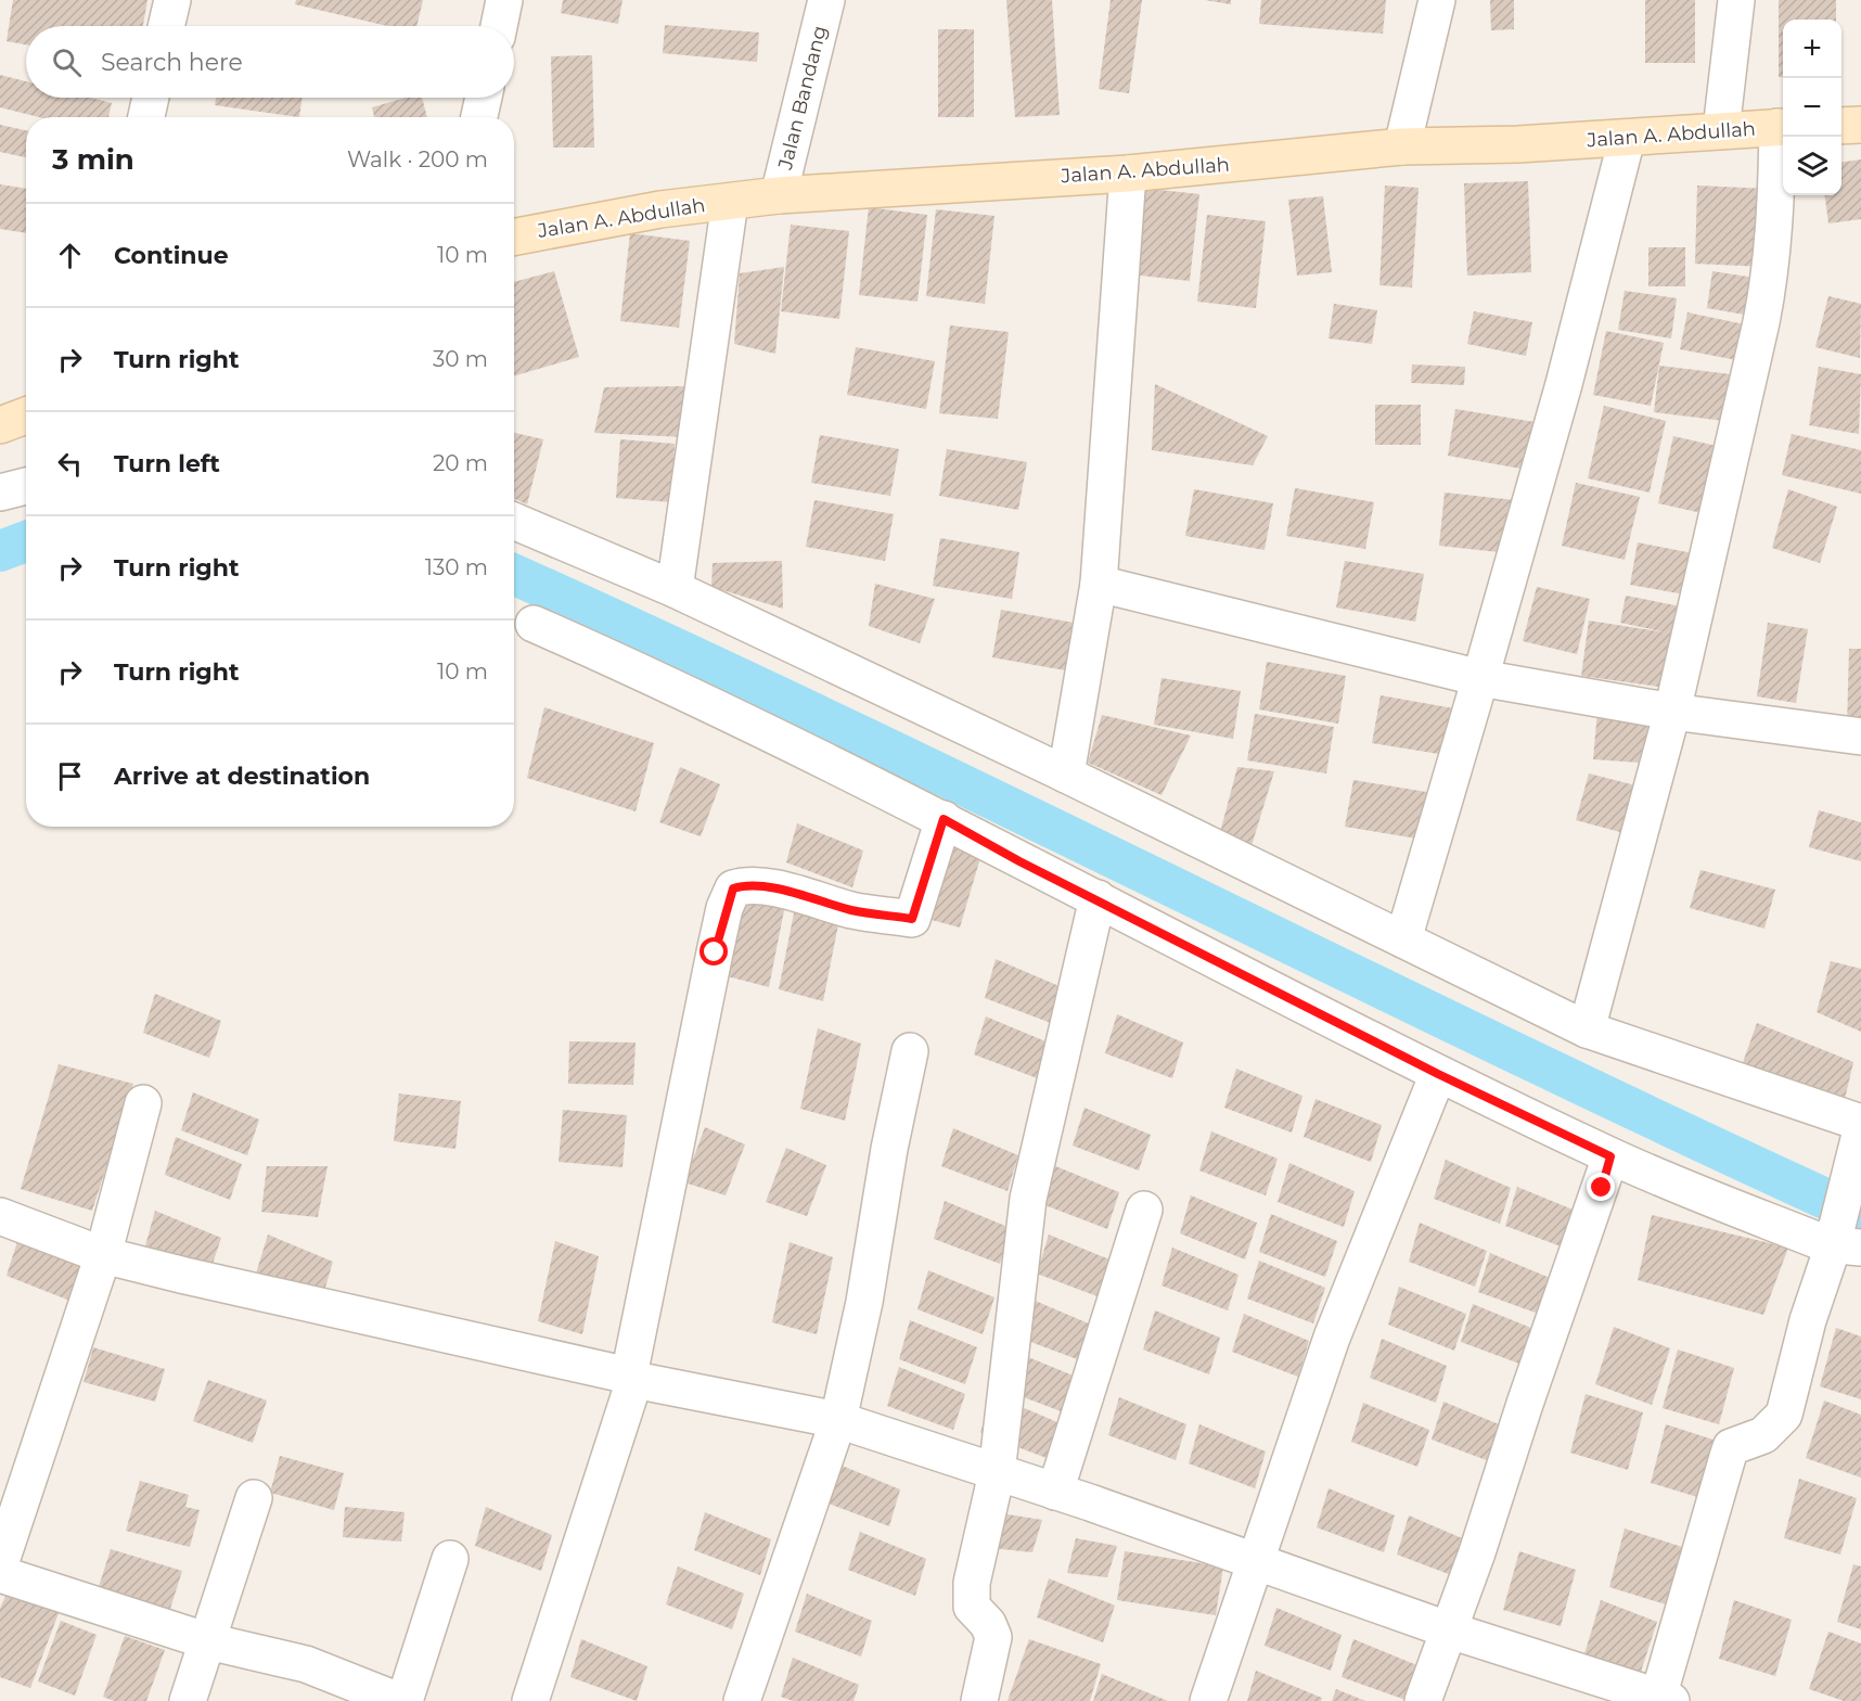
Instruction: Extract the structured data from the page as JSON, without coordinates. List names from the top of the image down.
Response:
{
  "streets": {
    "street": ["Jalan Bandang", "Jalan A. Abdullah"]
  },
  "crossings": [
    ["Jalan Bandang", "Jalan A. Abdullah"]
  ],
  "page": {
    "map_buttons": ["+", "−"],
    "search": "Search here",
    "heading": ["3 min", "Walk · 200 m"],
    "list": [
      ["Continue", "10 m"],
      ["Turn right", "30 m"],
      ["Turn left", "20 m"],
      ["Turn right", "130 m"],
      ["Turn right", "10 m"],
      "Arrive at destination"
    ]
  }
}
